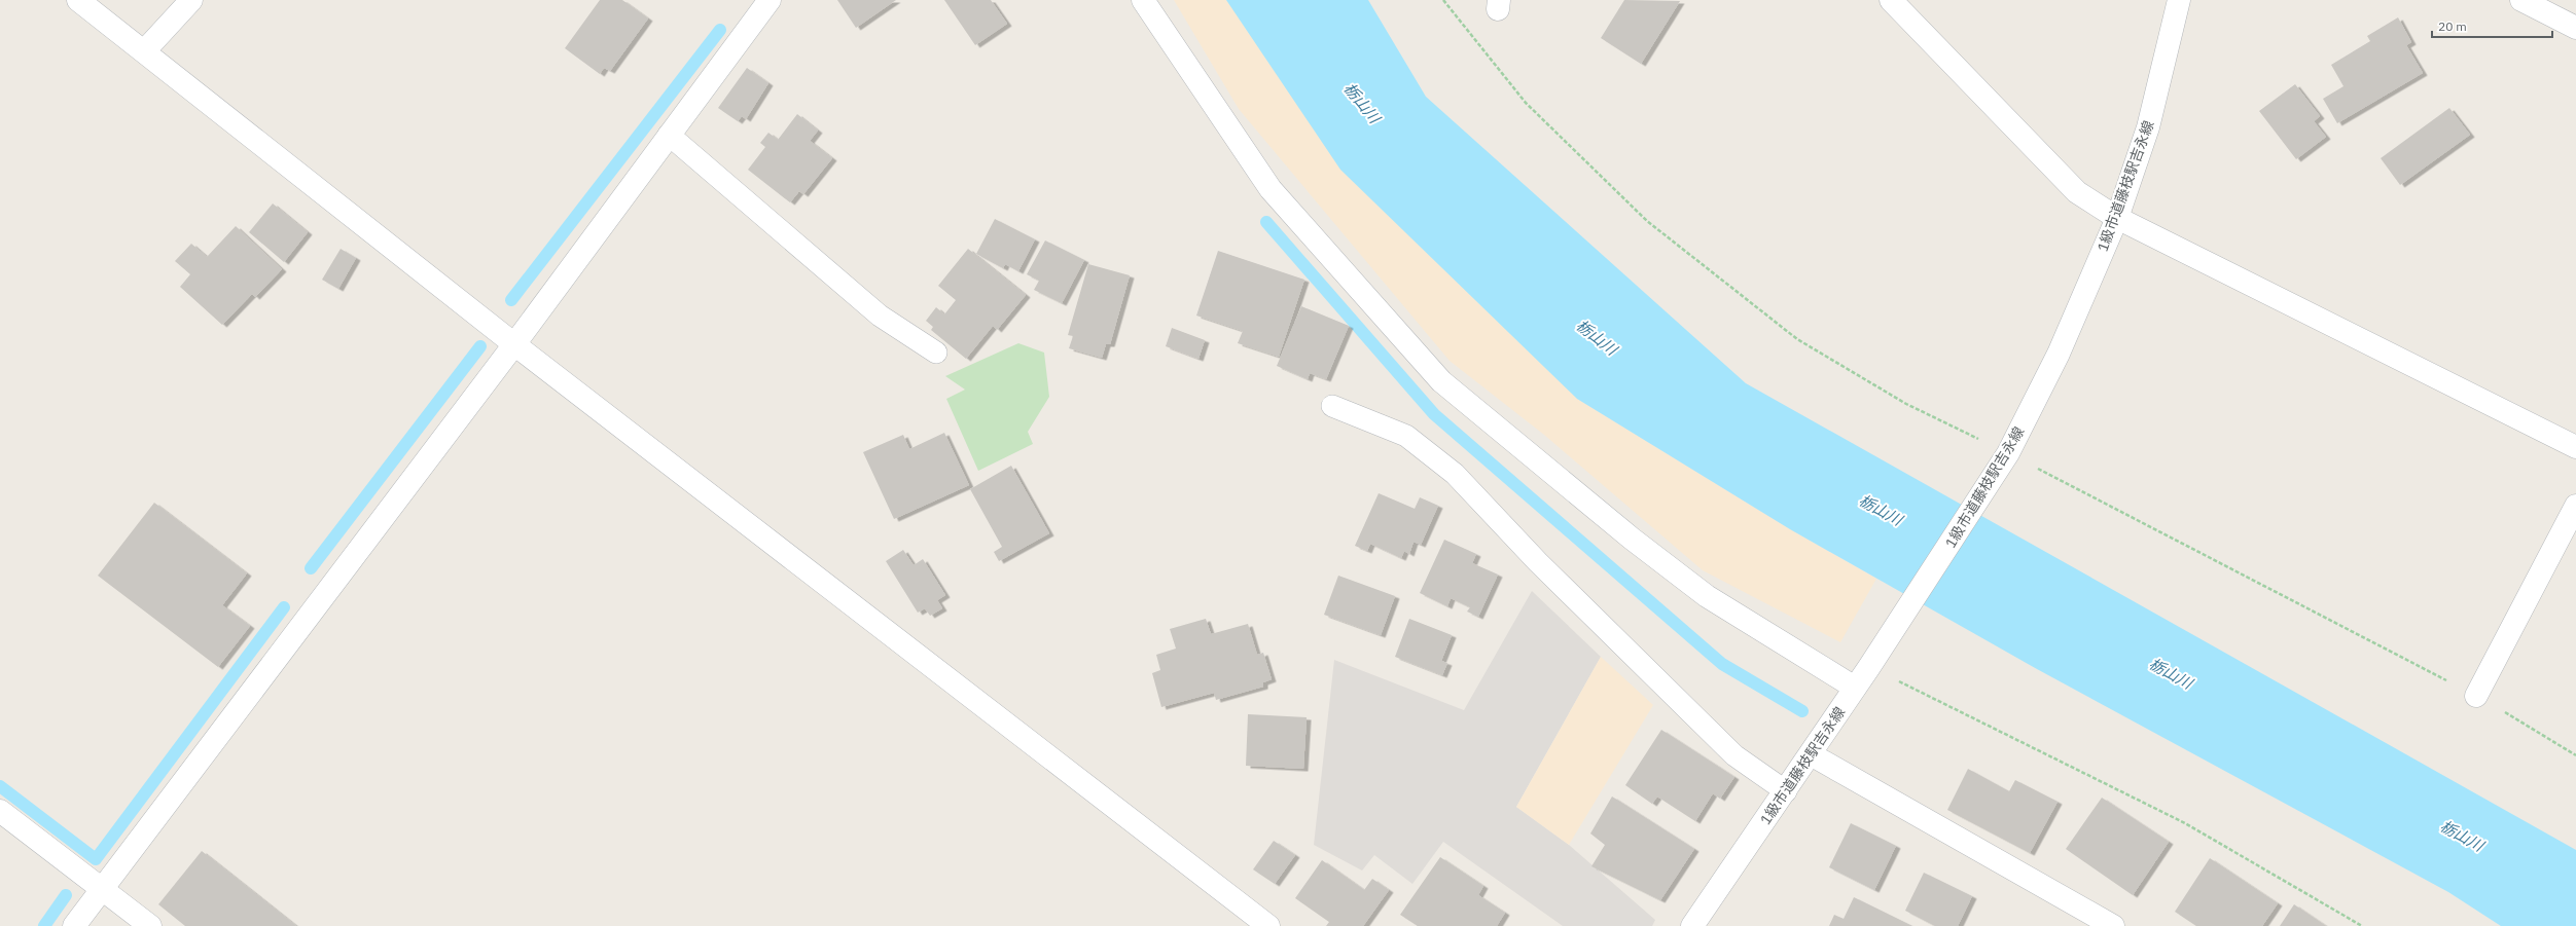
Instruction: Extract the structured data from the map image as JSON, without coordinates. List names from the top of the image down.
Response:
{
  "streets": {
    "street": ["1級市道藤枝駅吉永線"]
  },
  "water": ["栃山川"],
  "scale_bar": "20 m"
}
